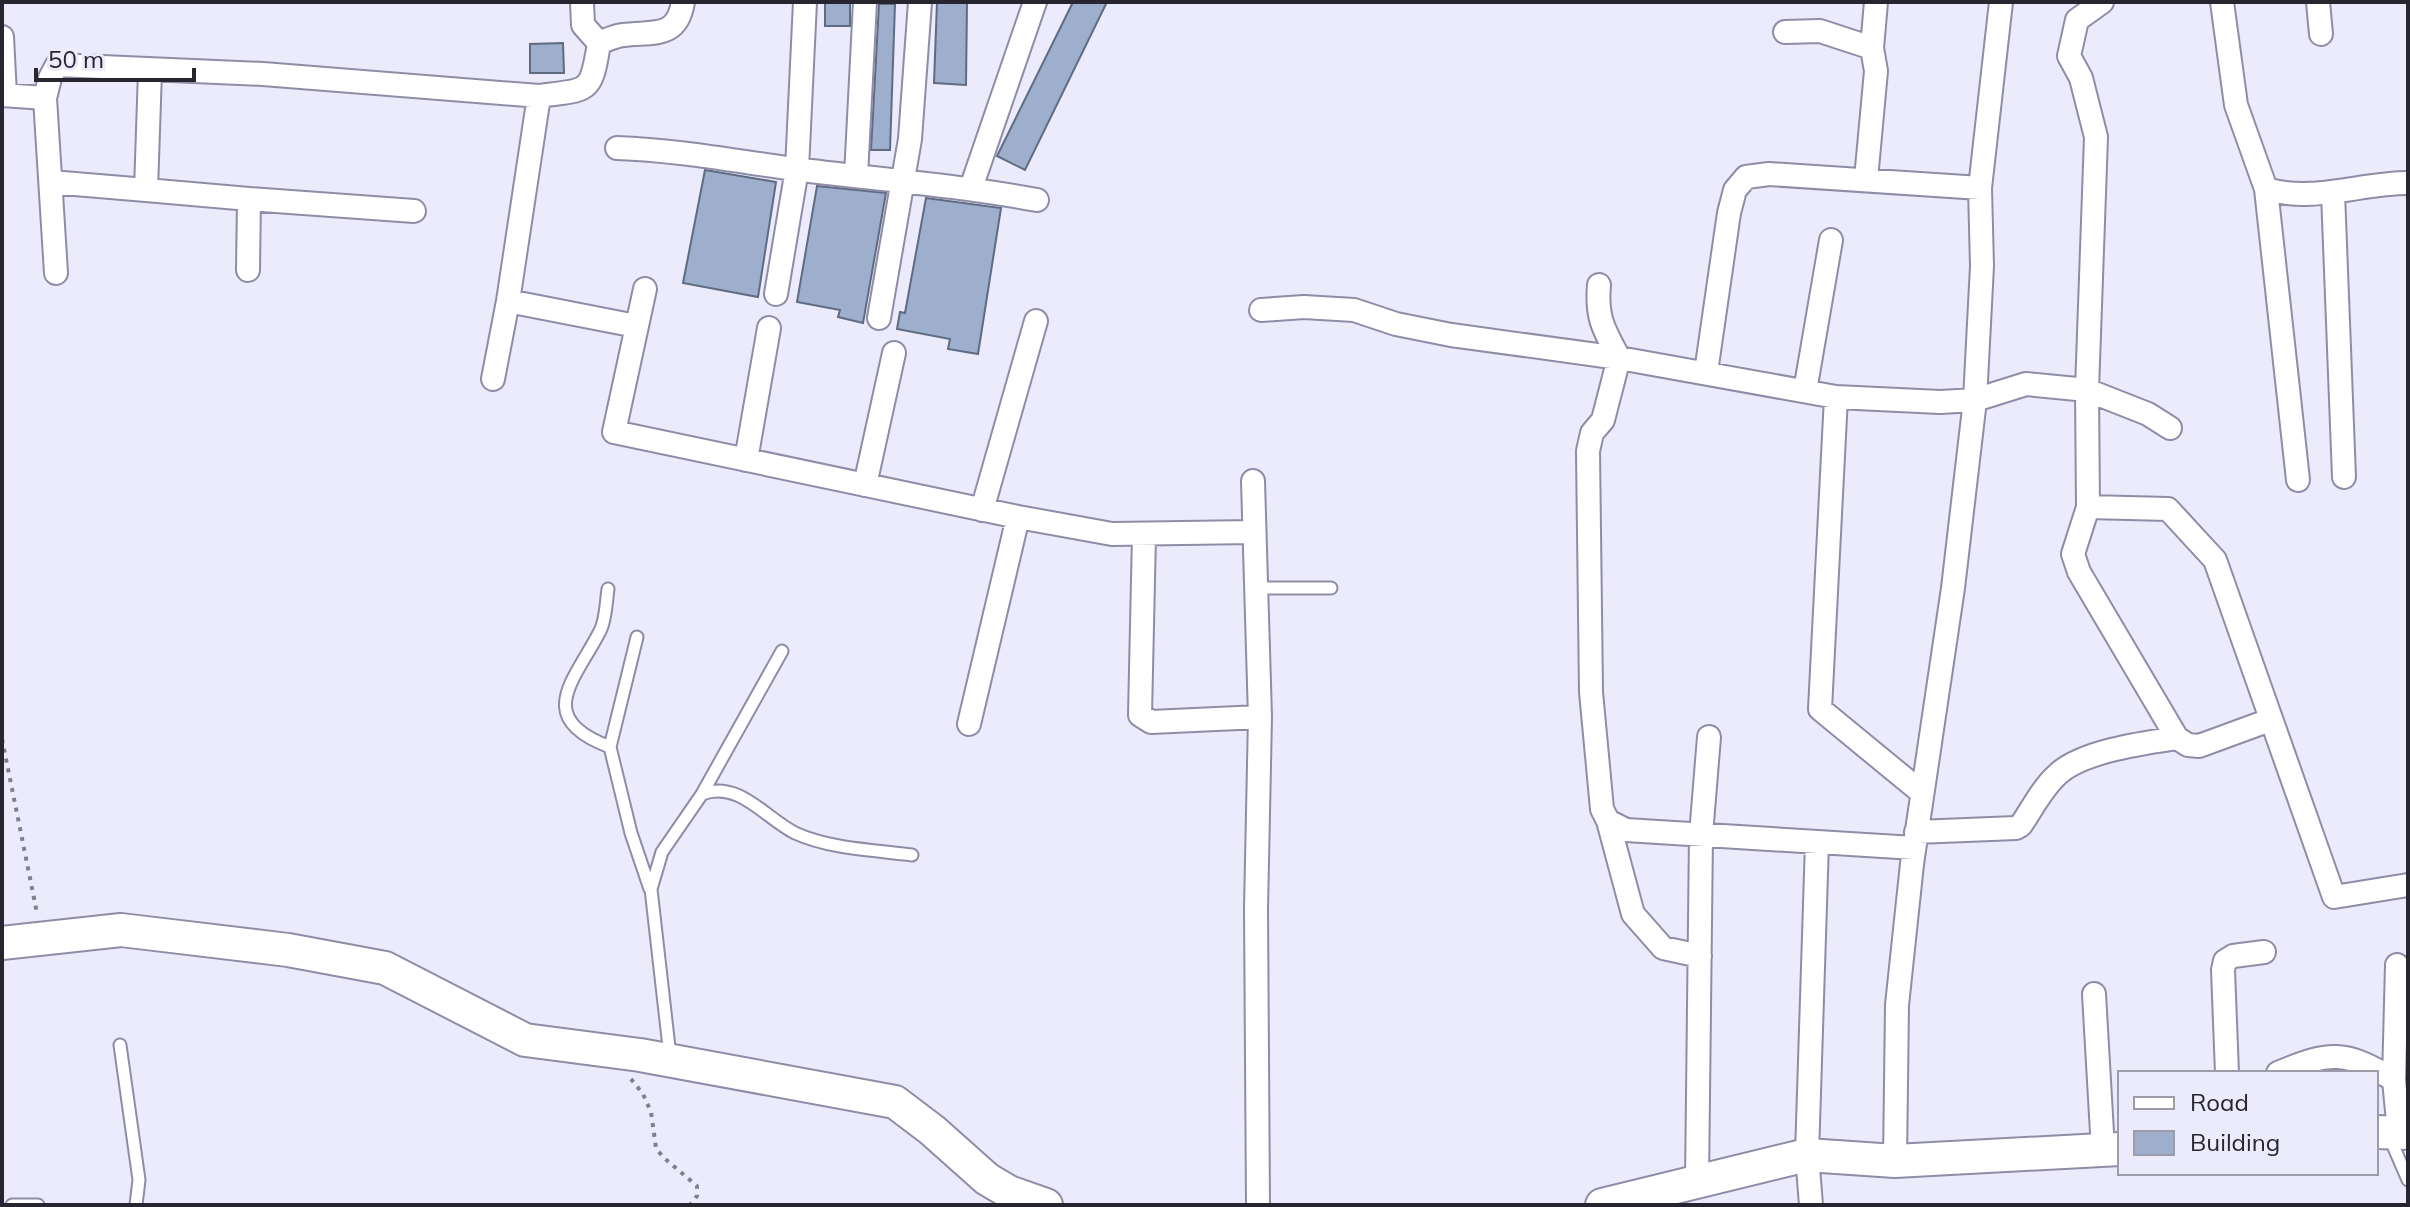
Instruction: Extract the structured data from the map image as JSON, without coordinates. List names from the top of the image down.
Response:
{
  "legend": ["Road", "Building"],
  "scale_bar": "50 m"
}
